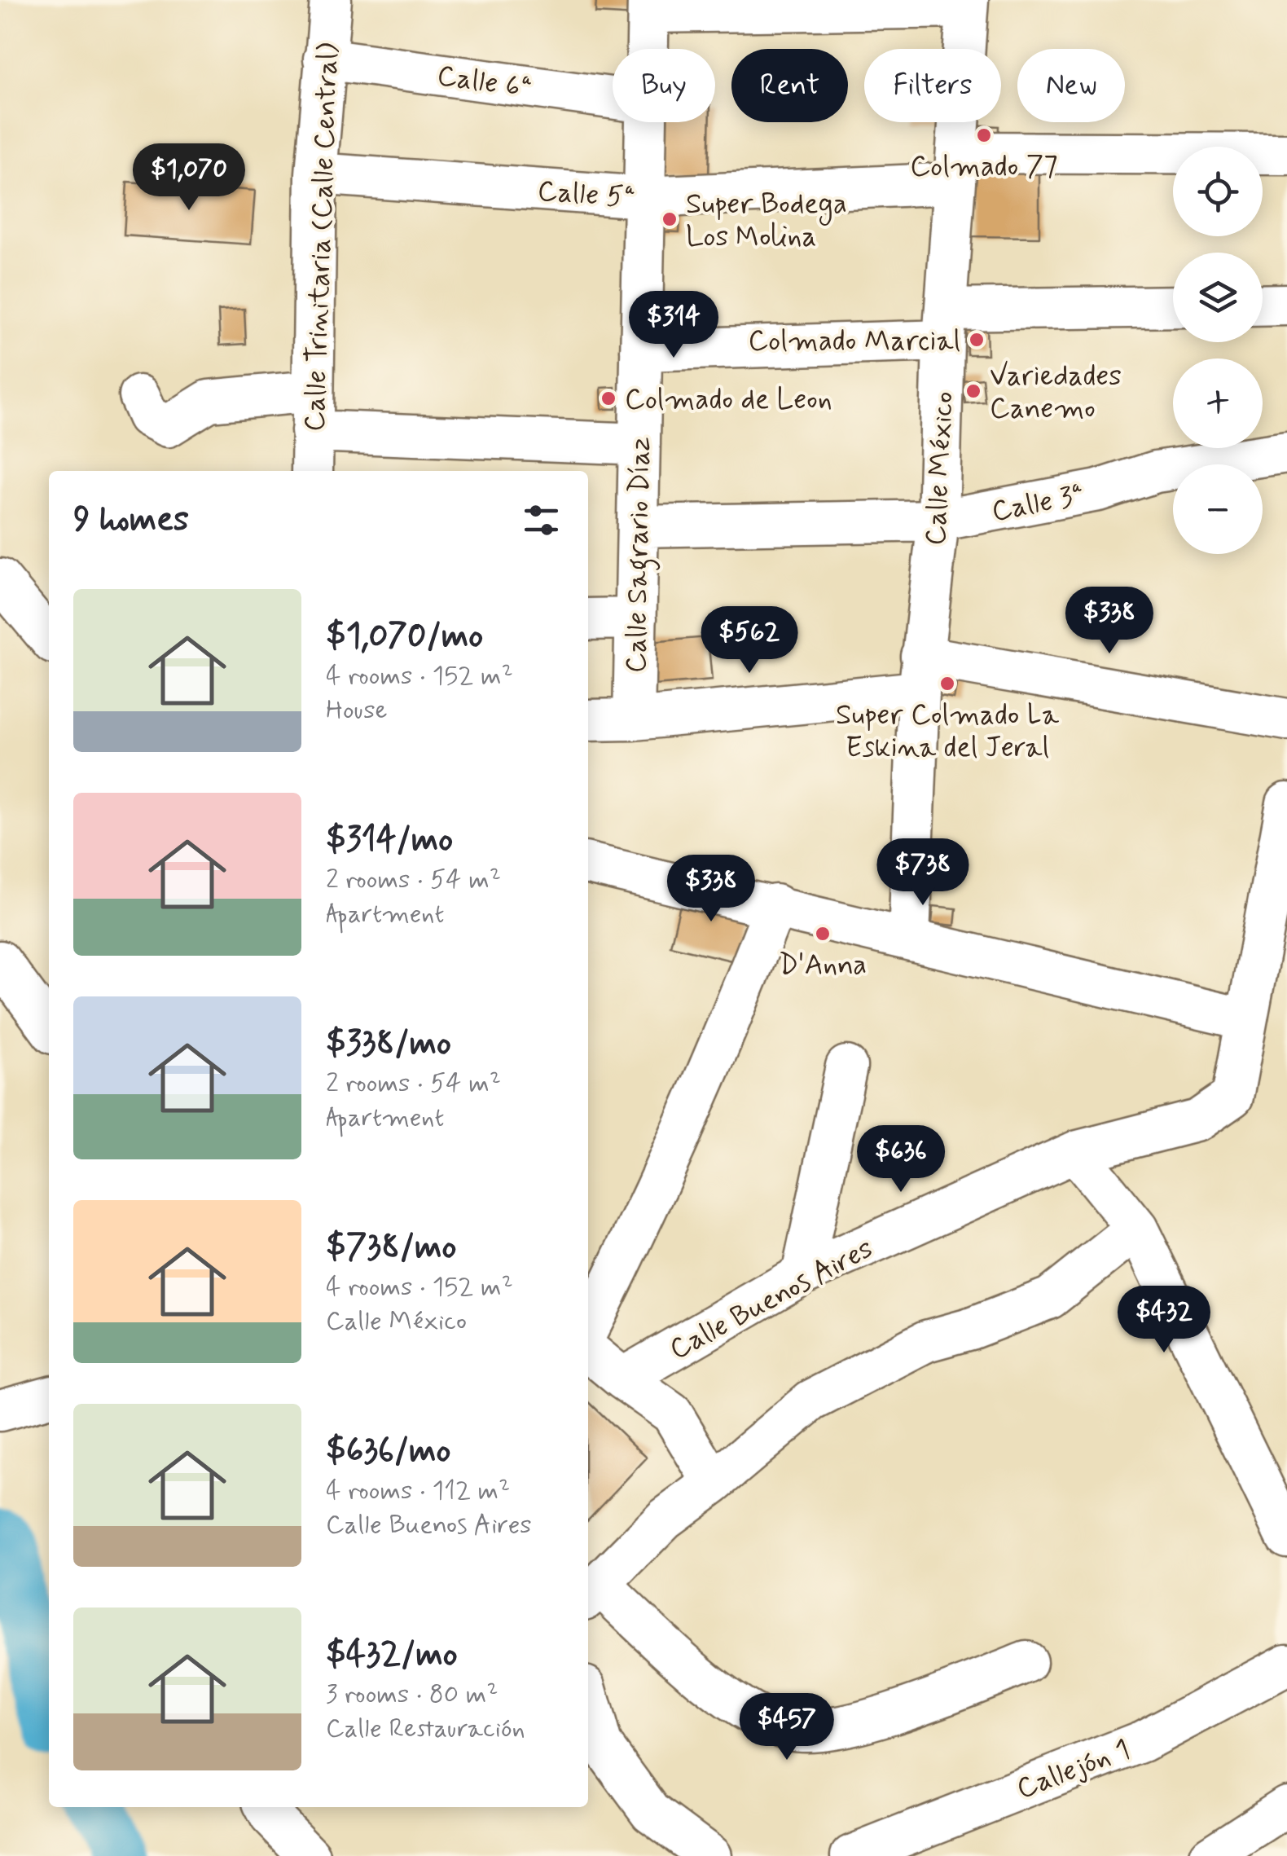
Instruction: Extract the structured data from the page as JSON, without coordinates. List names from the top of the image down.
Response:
{
  "streets": {
    "street": [
      "Calle 6ª",
      "Calle 5ª",
      "Calle Trinitaria (Calle Central)",
      "Calle México",
      "Calle 3ª",
      "Calle Sagrario Díaz",
      "Calle Buenos Aires",
      "Callejón 1"
    ]
  },
  "crossings": [
    ["Calle 6ª", "Calle Trinitaria (Calle Central)"],
    ["Calle 5ª", "Calle Trinitaria (Calle Central)"],
    ["Calle 5ª", "Calle México"],
    ["Calle 5ª", "Calle Sagrario Díaz"],
    ["Calle México", "Calle 3ª"],
    ["Calle 3ª", "Calle Sagrario Díaz"]
  ],
  "places": [
    "Colmado 77",
    "Super Bodega Los Molina",
    "Colmado Marcial",
    "Variedades Canemo",
    "Colmado de Leon",
    "Super Colmado La Eskina del Jeral",
    "D'Anna"
  ],
  "page": {
    "chip": [
      "Buy",
      "Rent",
      "Filters",
      "New"
    ],
    "price": [
      "$1,070",
      "$314",
      "$338",
      "$562",
      "$738",
      "$338",
      "$636",
      "$432",
      "$457"
    ],
    "map_buttons": ["+", "−"],
    "heading": "9 homes",
    "list": [
      {
        "name": "$1,070/mo",
        "note": "4 rooms · 152 m² · House"
      },
      {
        "name": "$314/mo",
        "note": "2 rooms · 54 m² · Apartment"
      },
      {
        "name": "$338/mo",
        "note": "2 rooms · 54 m² · Apartment"
      },
      {
        "name": "$738/mo",
        "note": "4 rooms · 152 m² · Calle México"
      },
      {
        "name": "$636/mo",
        "note": "4 rooms · 112 m² · Calle Buenos Aires"
      },
      {
        "name": "$432/mo",
        "note": "3 rooms · 80 m² · Calle Restauración"
      }
    ]
  }
}
